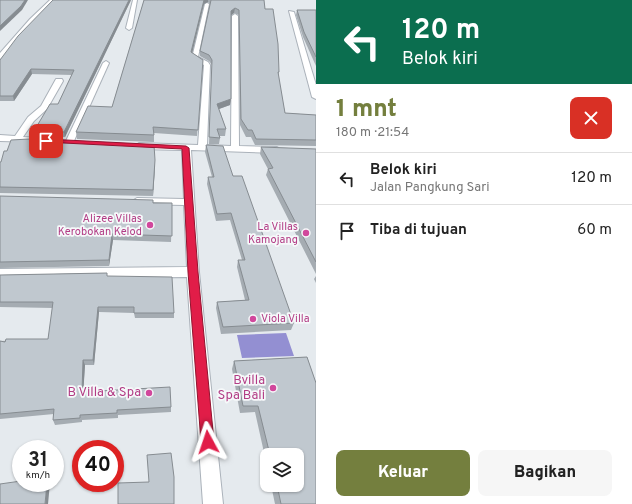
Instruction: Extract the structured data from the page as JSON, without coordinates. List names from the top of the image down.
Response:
{
  "places": [
    "Alizee Villas Kerobokan Kelod",
    "La Villas Kamojang",
    "Viola Villa",
    "Bvilla Spa Bali",
    "B Villa & Spa"
  ],
  "page": {
    "turn": ["120 m", "Belok kiri"],
    "heading": ["1 mnt", "180 m · 21:54"],
    "list": [
      {
        "name": "Belok kiri",
        "note": "Jalan Pangkung Sari",
        "value": "120 m"
      },
      {
        "name": "Tiba di tujuan",
        "value": "60 m"
      }
    ],
    "speed": "31 km/h",
    "limit": "40",
    "buttons": ["Keluar", "Bagikan"]
  }
}
